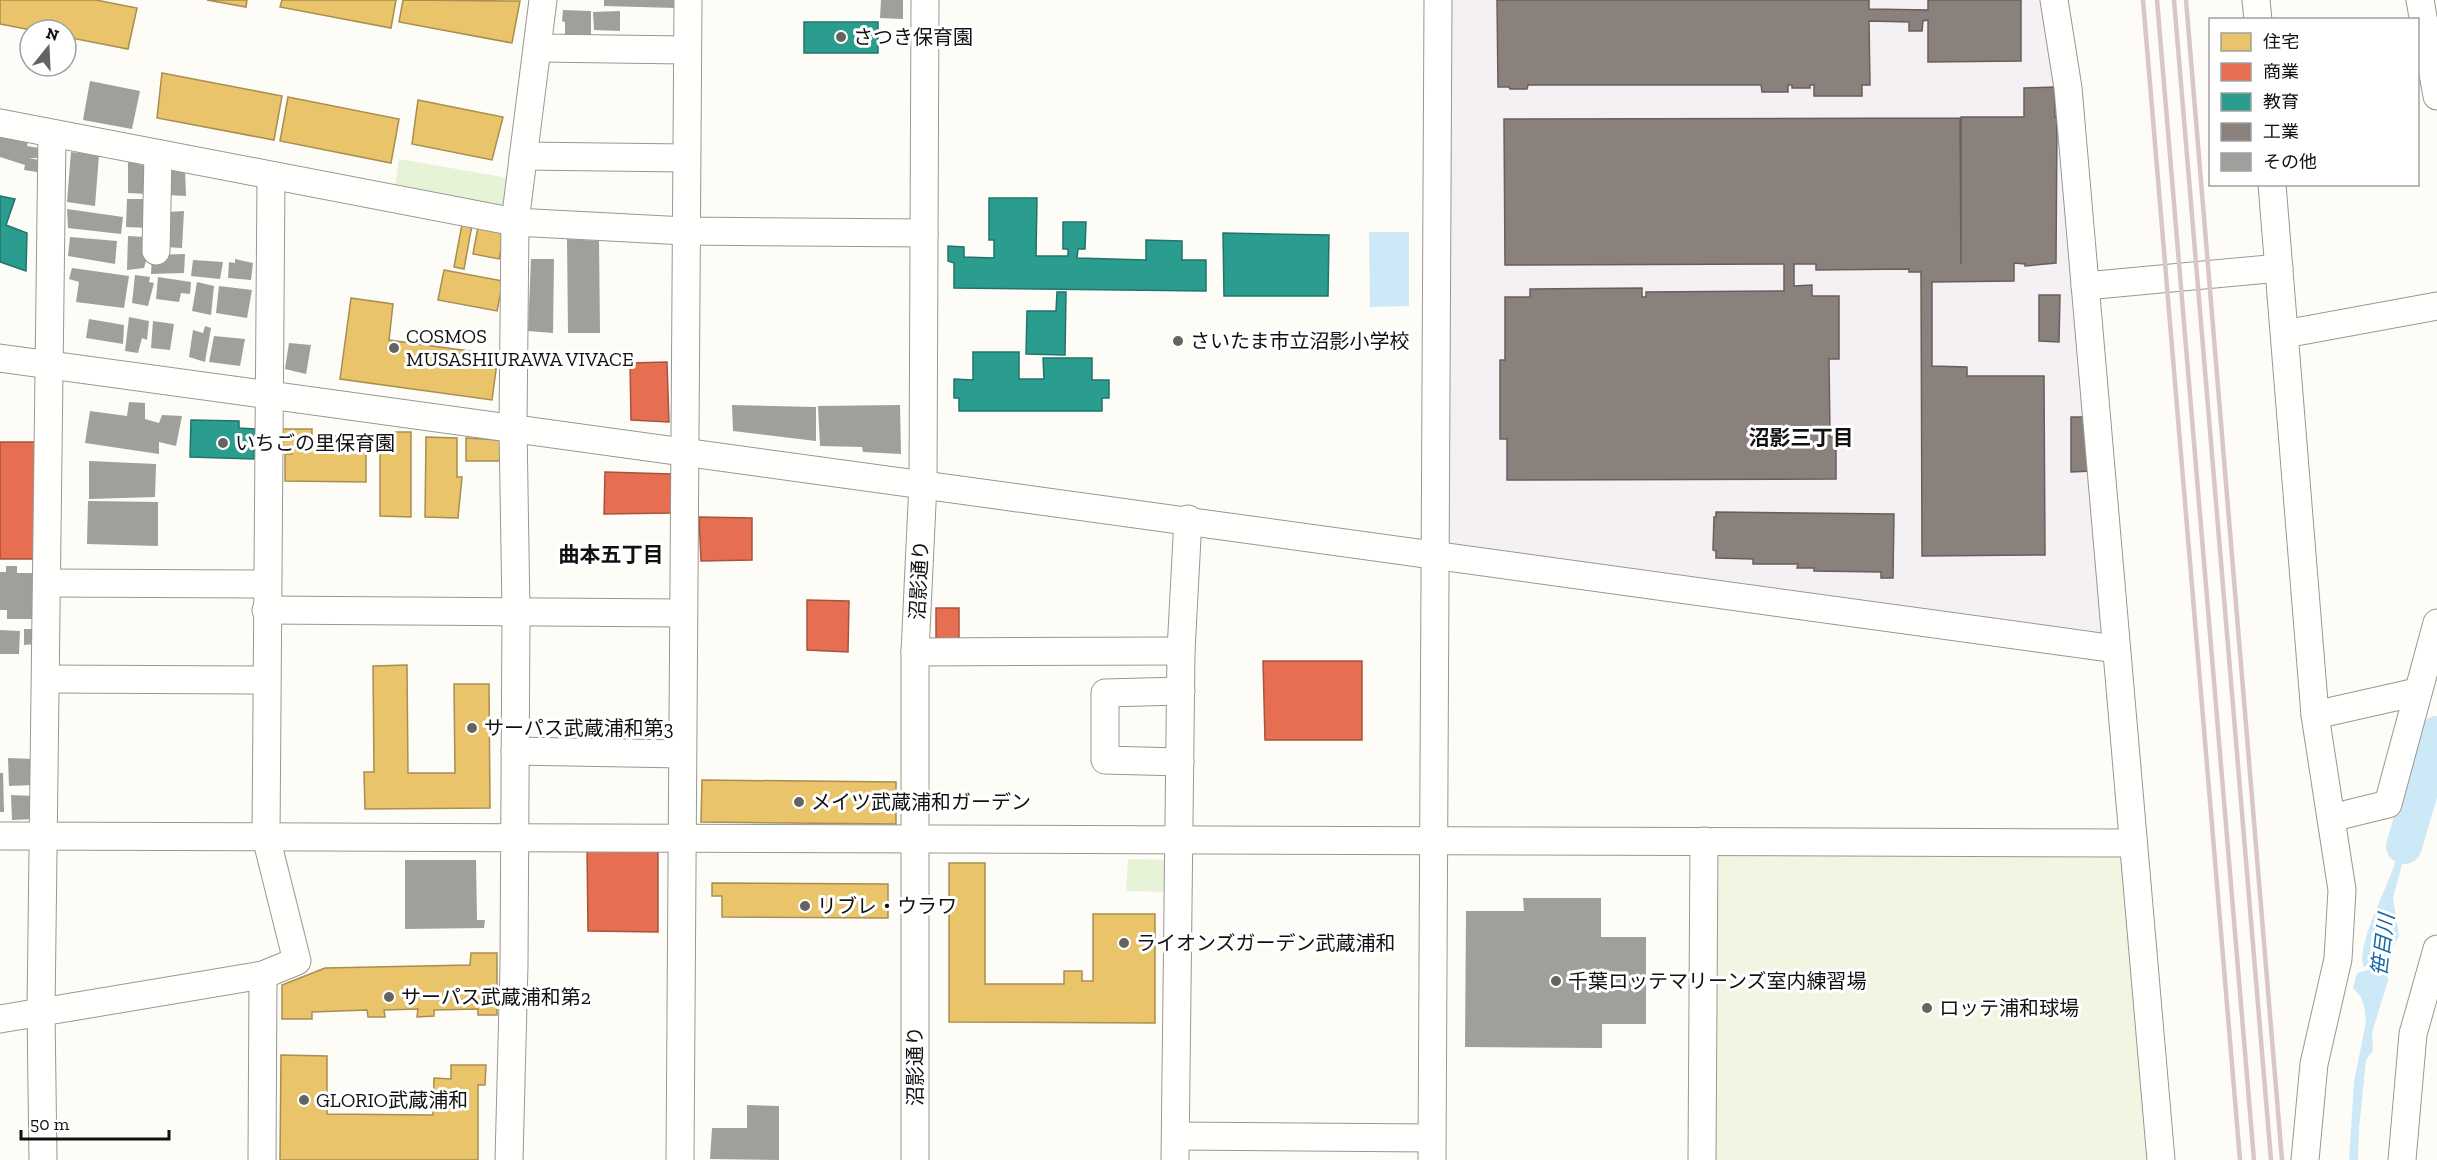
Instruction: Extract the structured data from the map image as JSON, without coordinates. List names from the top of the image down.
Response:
{
  "streets": {
    "street": ["沼影通り"]
  },
  "districts": ["沼影三丁目", "曲本五丁目"],
  "water": ["笹目川"],
  "places": [
    "さつき保育園",
    "さいたま市立沼影小学校",
    "COSMOS MUSASHIURAWA VIVACE",
    "いちごの里保育園",
    "サーパス武蔵浦和第3",
    "メイツ武蔵浦和ガーデン",
    "リブレ・ウラワ",
    "ライオンズガーデン武蔵浦和",
    "千葉ロッテマリーンズ室内練習場",
    "サーパス武蔵浦和第2",
    "ロッテ浦和球場",
    "GLORIO武蔵浦和"
  ],
  "legend": [
    "住宅",
    "商業",
    "教育",
    "工業",
    "その他"
  ],
  "scale_bar": "50 m",
  "north": "top"
}
